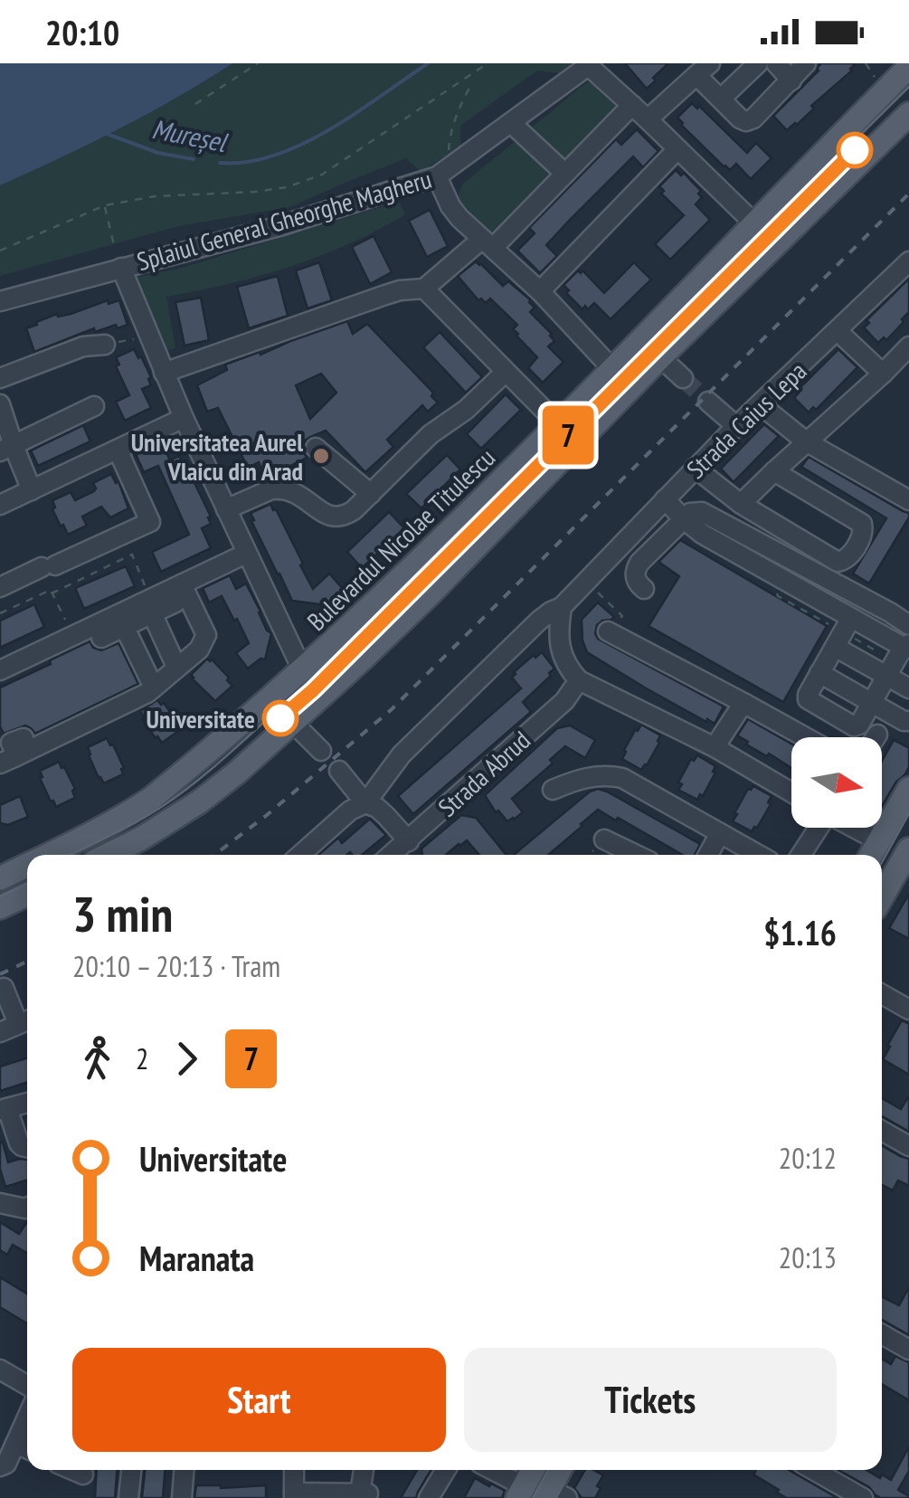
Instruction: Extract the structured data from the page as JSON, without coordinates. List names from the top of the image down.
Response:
{
  "streets": {
    "main road": ["Bulevardul Nicolae Titulescu"],
    "street": ["Splaiul General Gheorghe Magheru", "Strada Caius Lepa", "Strada Abrud"]
  },
  "water": ["Mureșel"],
  "places": ["Universitatea Aurel Vlaicu din Arad", "Universitate"],
  "lines": ["tram line 7"],
  "north": "right",
  "page": {
    "status": "20:10",
    "on_map": "7",
    "heading": ["3 min", "20:10 – 20:13 · Tram", "$1.16"],
    "legs": ["2", "7"],
    "list": [
      {
        "name": "Universitate",
        "value": "20:12"
      },
      {
        "name": "Maranata",
        "value": "20:13"
      }
    ],
    "buttons": ["Start", "Tickets"]
  }
}
